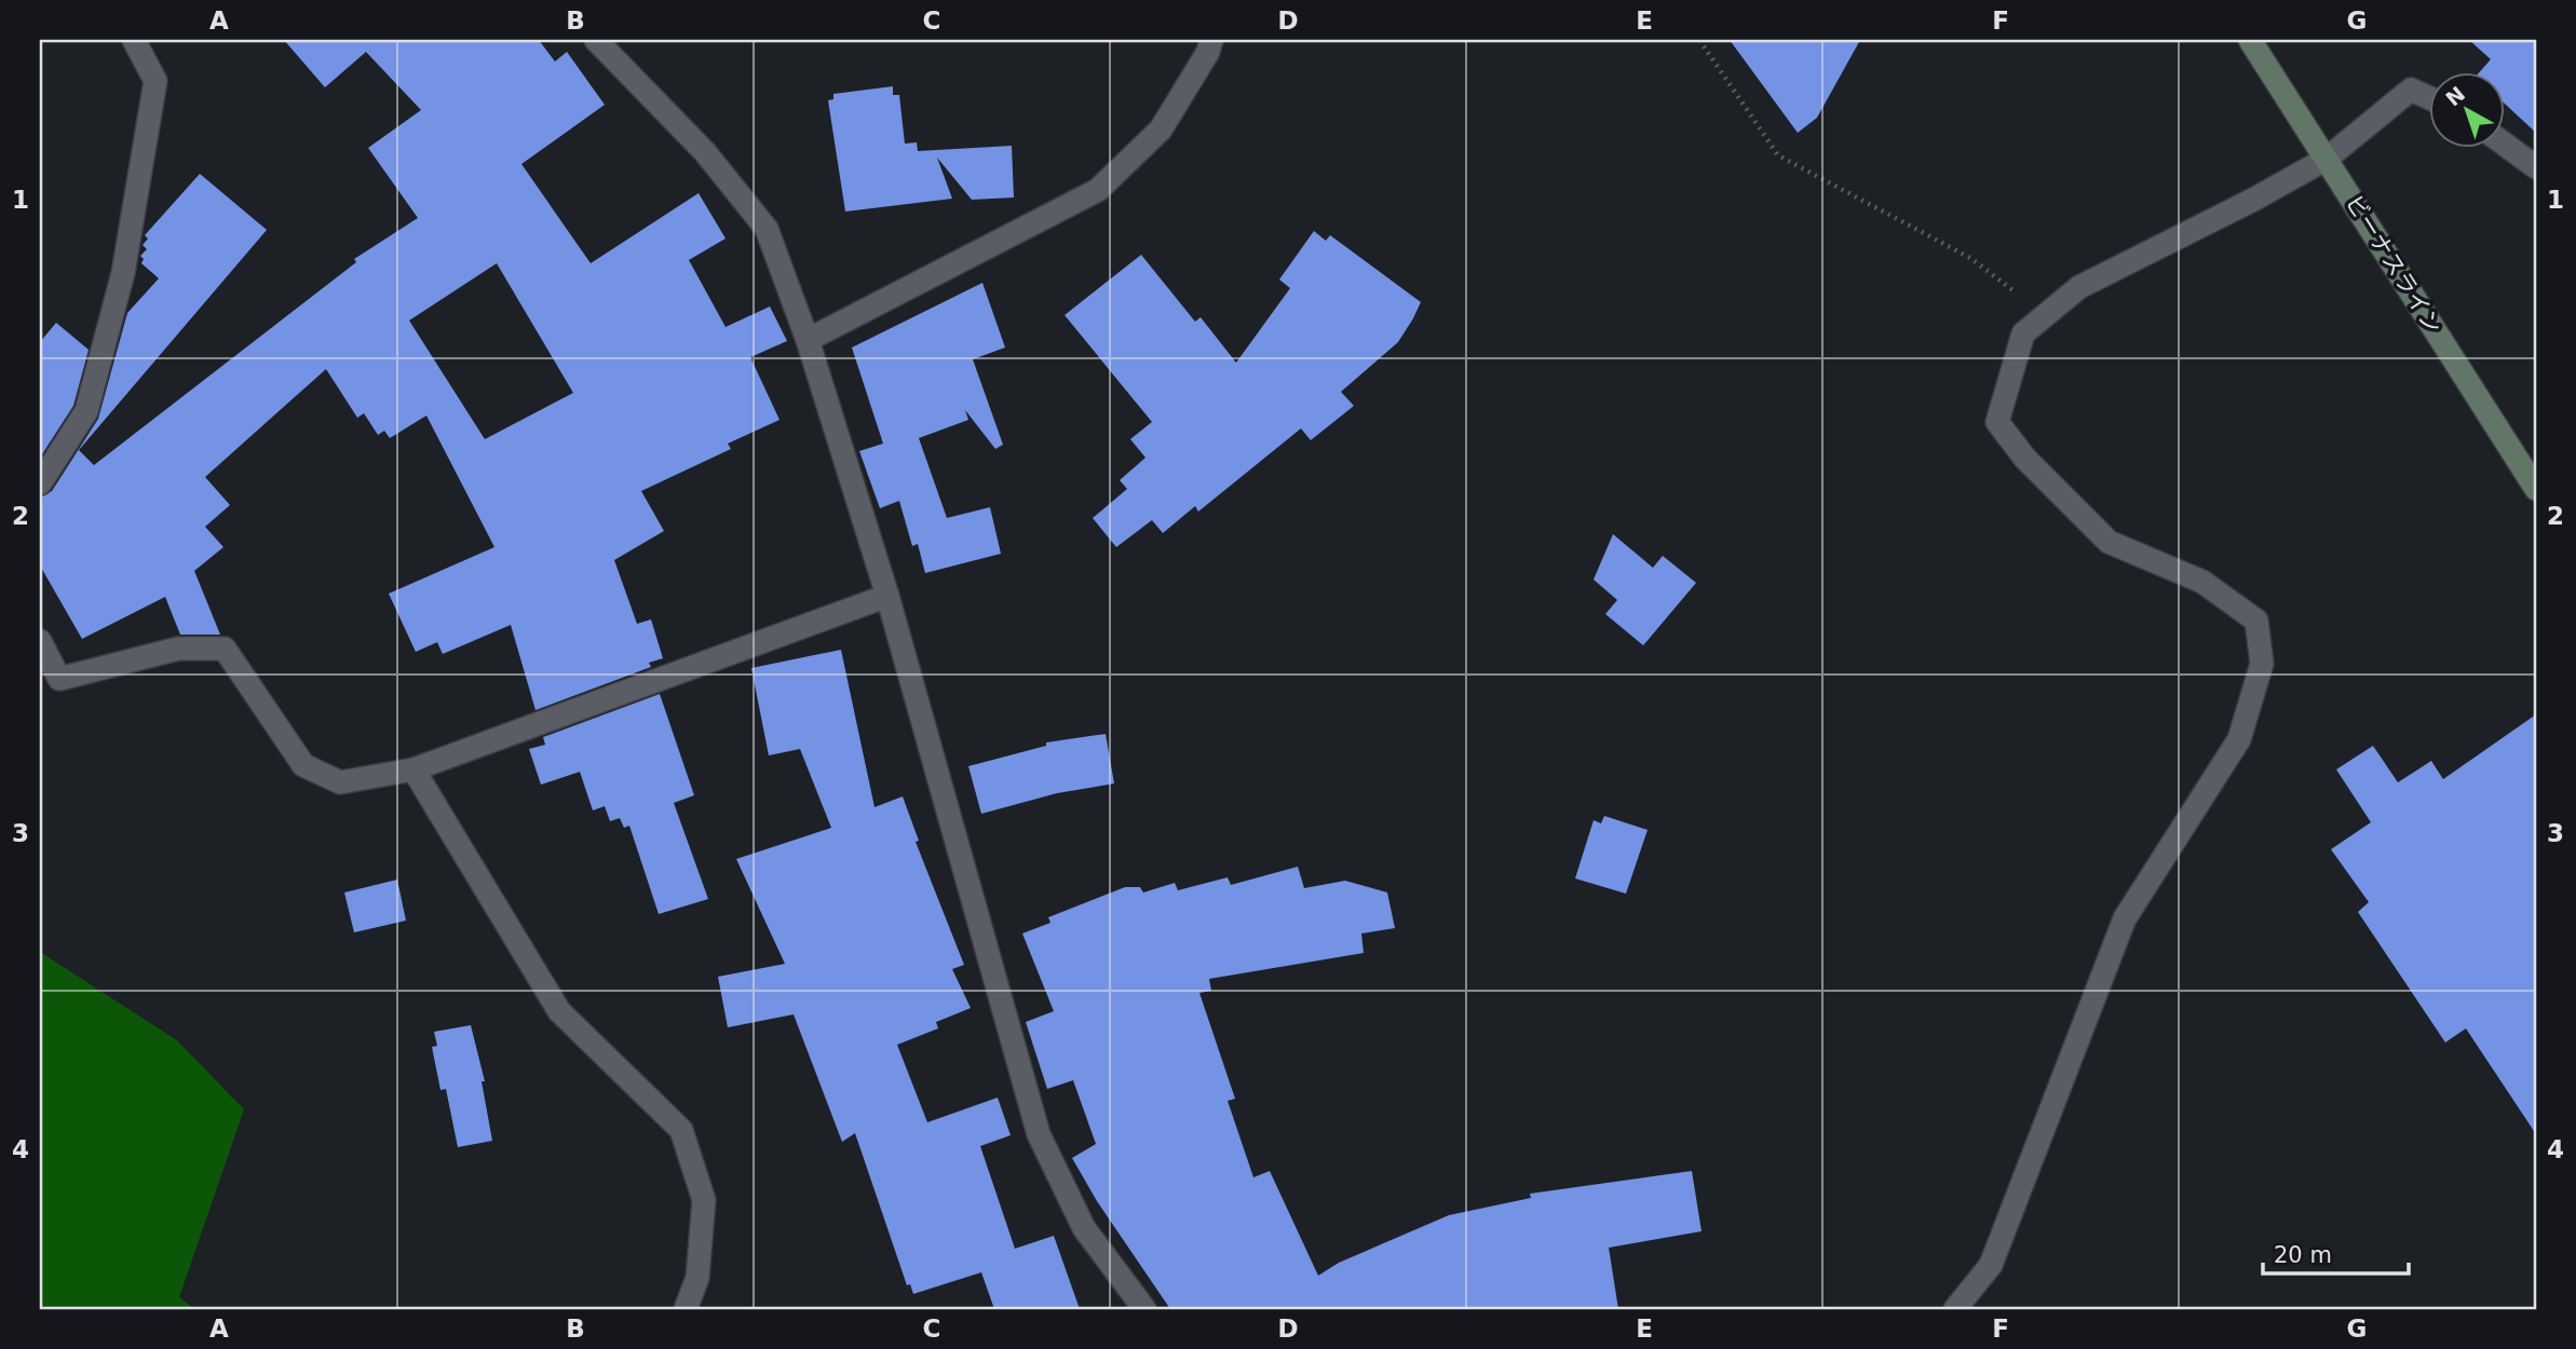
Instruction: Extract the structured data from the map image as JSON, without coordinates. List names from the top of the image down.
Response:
{
  "streets": {
    "main road": ["ビーナスライン"]
  },
  "scale_bar": "20 m",
  "north": "top left",
  "grid": {
    "columns": [
      "A",
      "B",
      "C",
      "D",
      "E",
      "F",
      "G"
    ],
    "rows": [
      "1",
      "2",
      "3",
      "4"
    ]
  }
}
